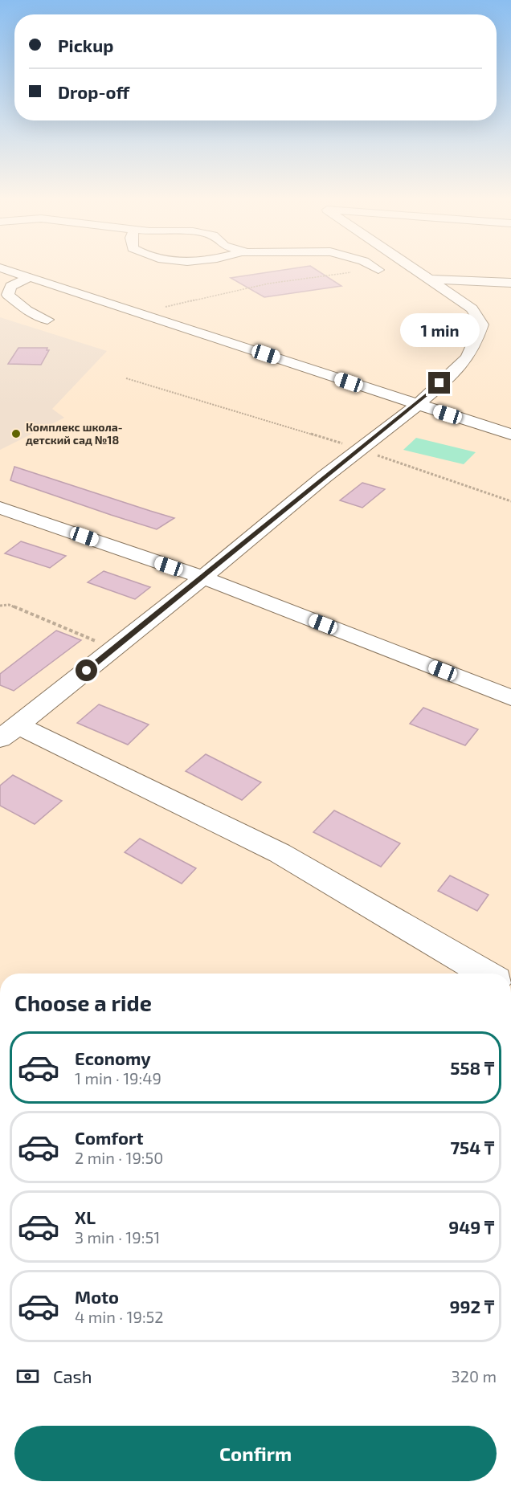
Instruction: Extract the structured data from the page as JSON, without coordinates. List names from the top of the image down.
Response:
{
  "places": ["Комплекс школа- детский сад №18"],
  "page": {
    "banner": ["Pickup", "Drop-off"],
    "bubble": "1 min",
    "heading": "Choose a ride",
    "list": [
      {
        "name": "Economy",
        "note": "1 min · 19:49",
        "value": "558 ₸"
      },
      {
        "name": "Comfort",
        "note": "2 min · 19:50",
        "value": "754 ₸"
      },
      {
        "name": "XL",
        "note": "3 min · 19:51",
        "value": "949 ₸"
      },
      {
        "name": "Moto",
        "note": "4 min · 19:52",
        "value": "992 ₸"
      }
    ],
    "pay": ["Cash", "320 m"],
    "buttons": "Confirm"
  }
}
